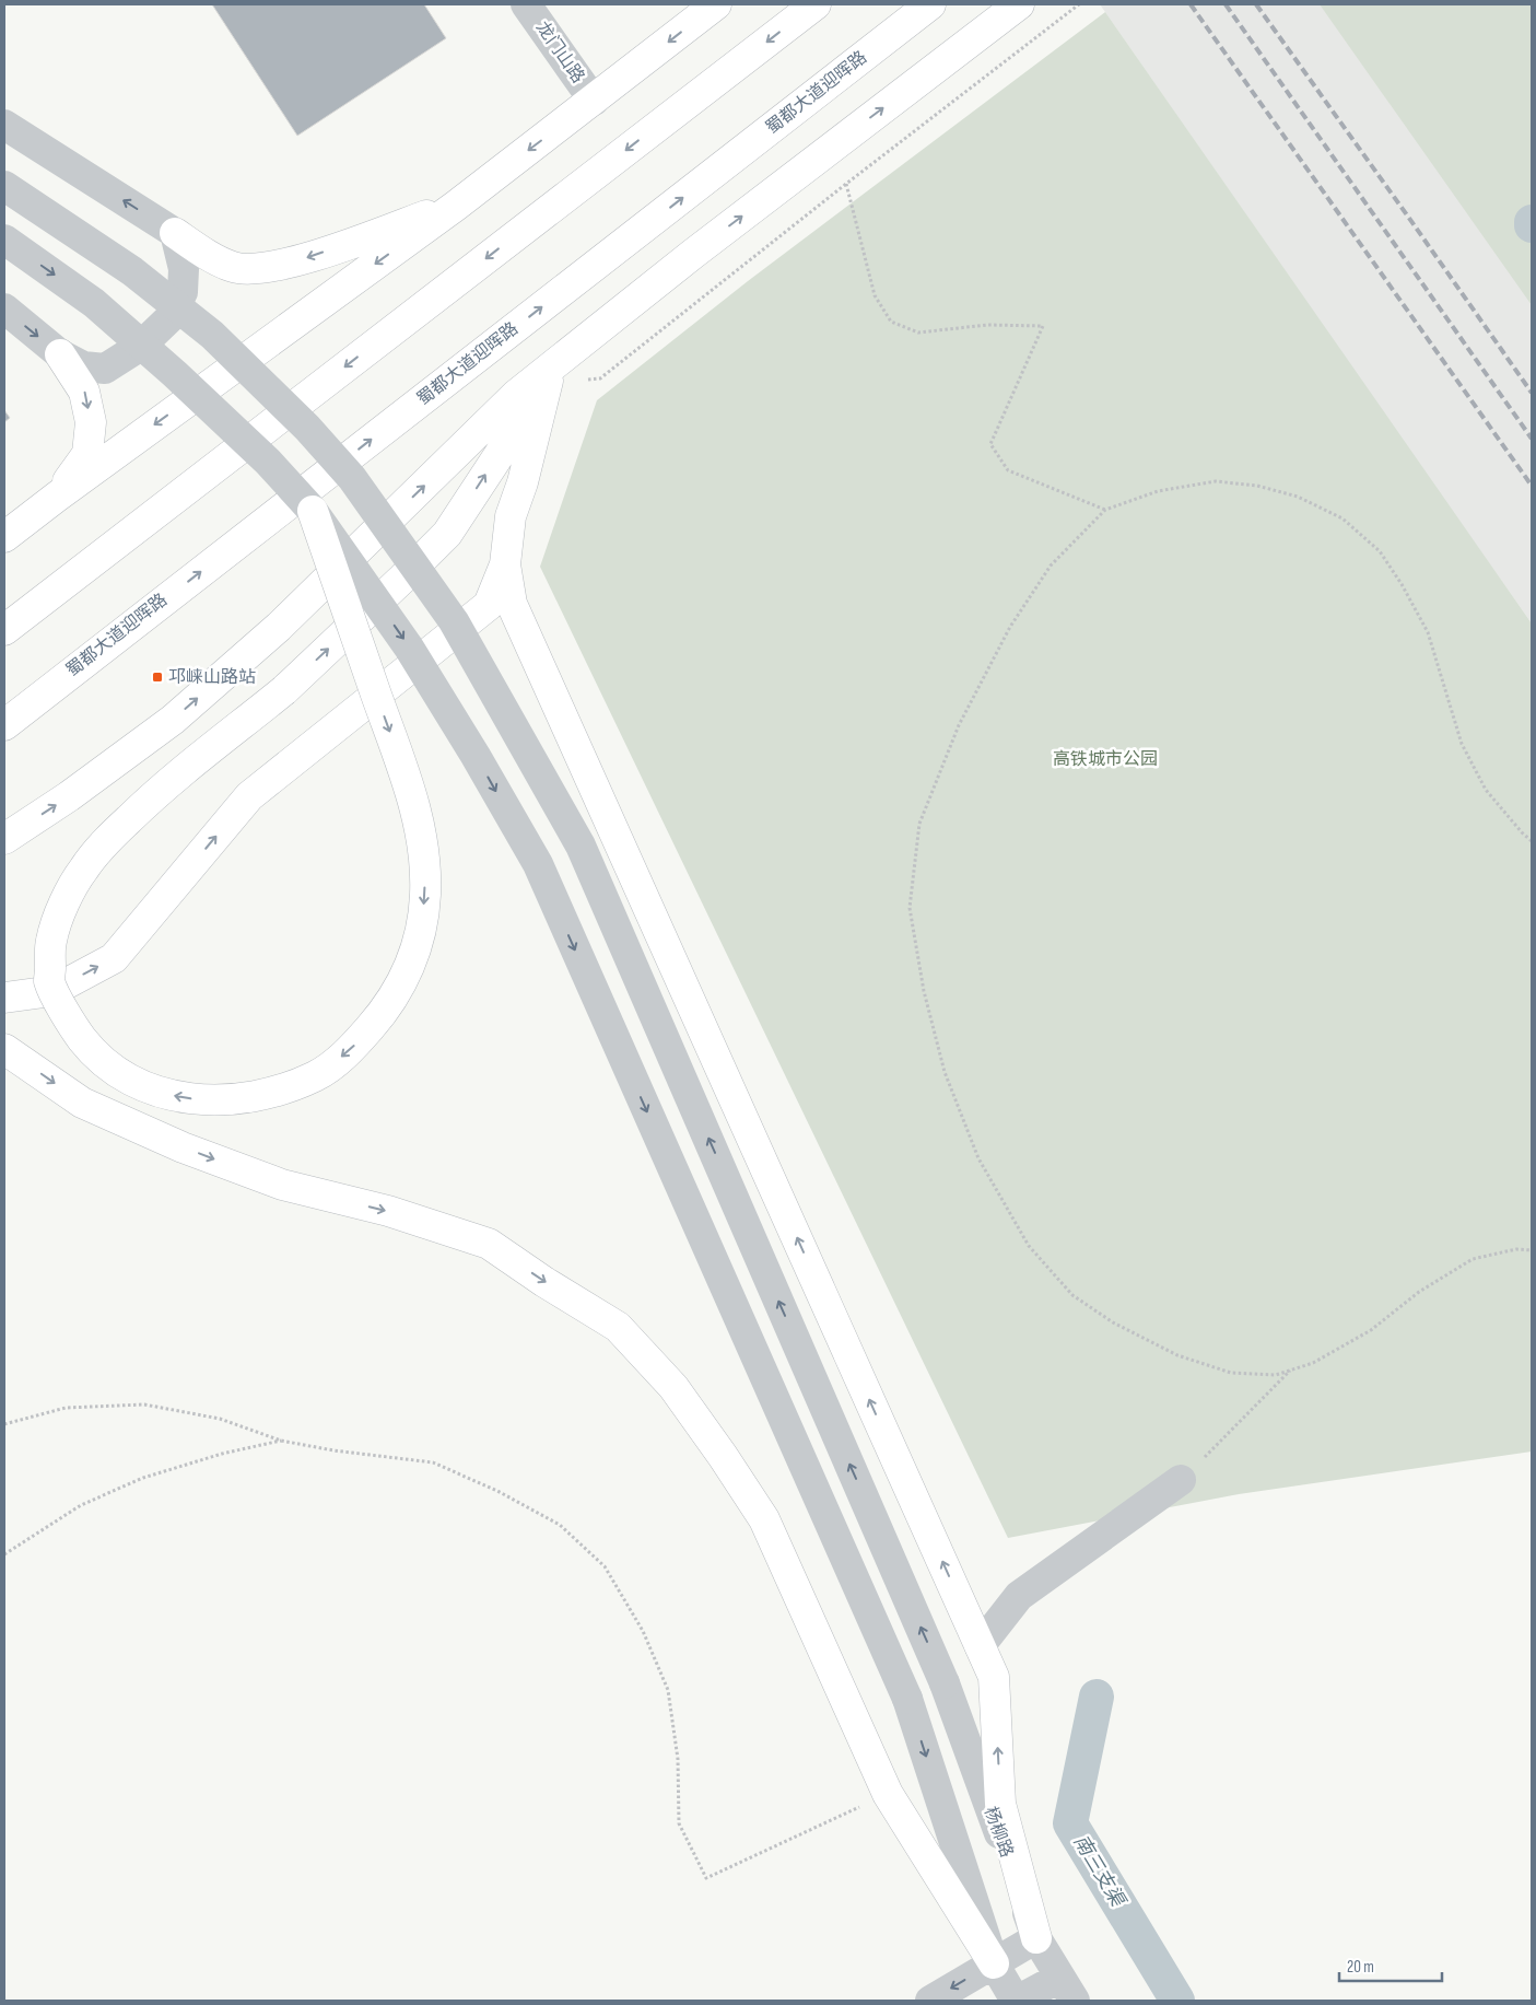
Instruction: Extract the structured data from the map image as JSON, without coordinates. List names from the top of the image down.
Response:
{
  "streets": {
    "main road": ["蜀都大道迎晖路"],
    "street": ["龙门山路", "杨柳路"]
  },
  "water": ["南三支渠"],
  "parks": ["高铁城市公园"],
  "places": {
    "transit": ["邛崃山路站"]
  },
  "scale_bar": "20 m"
}
